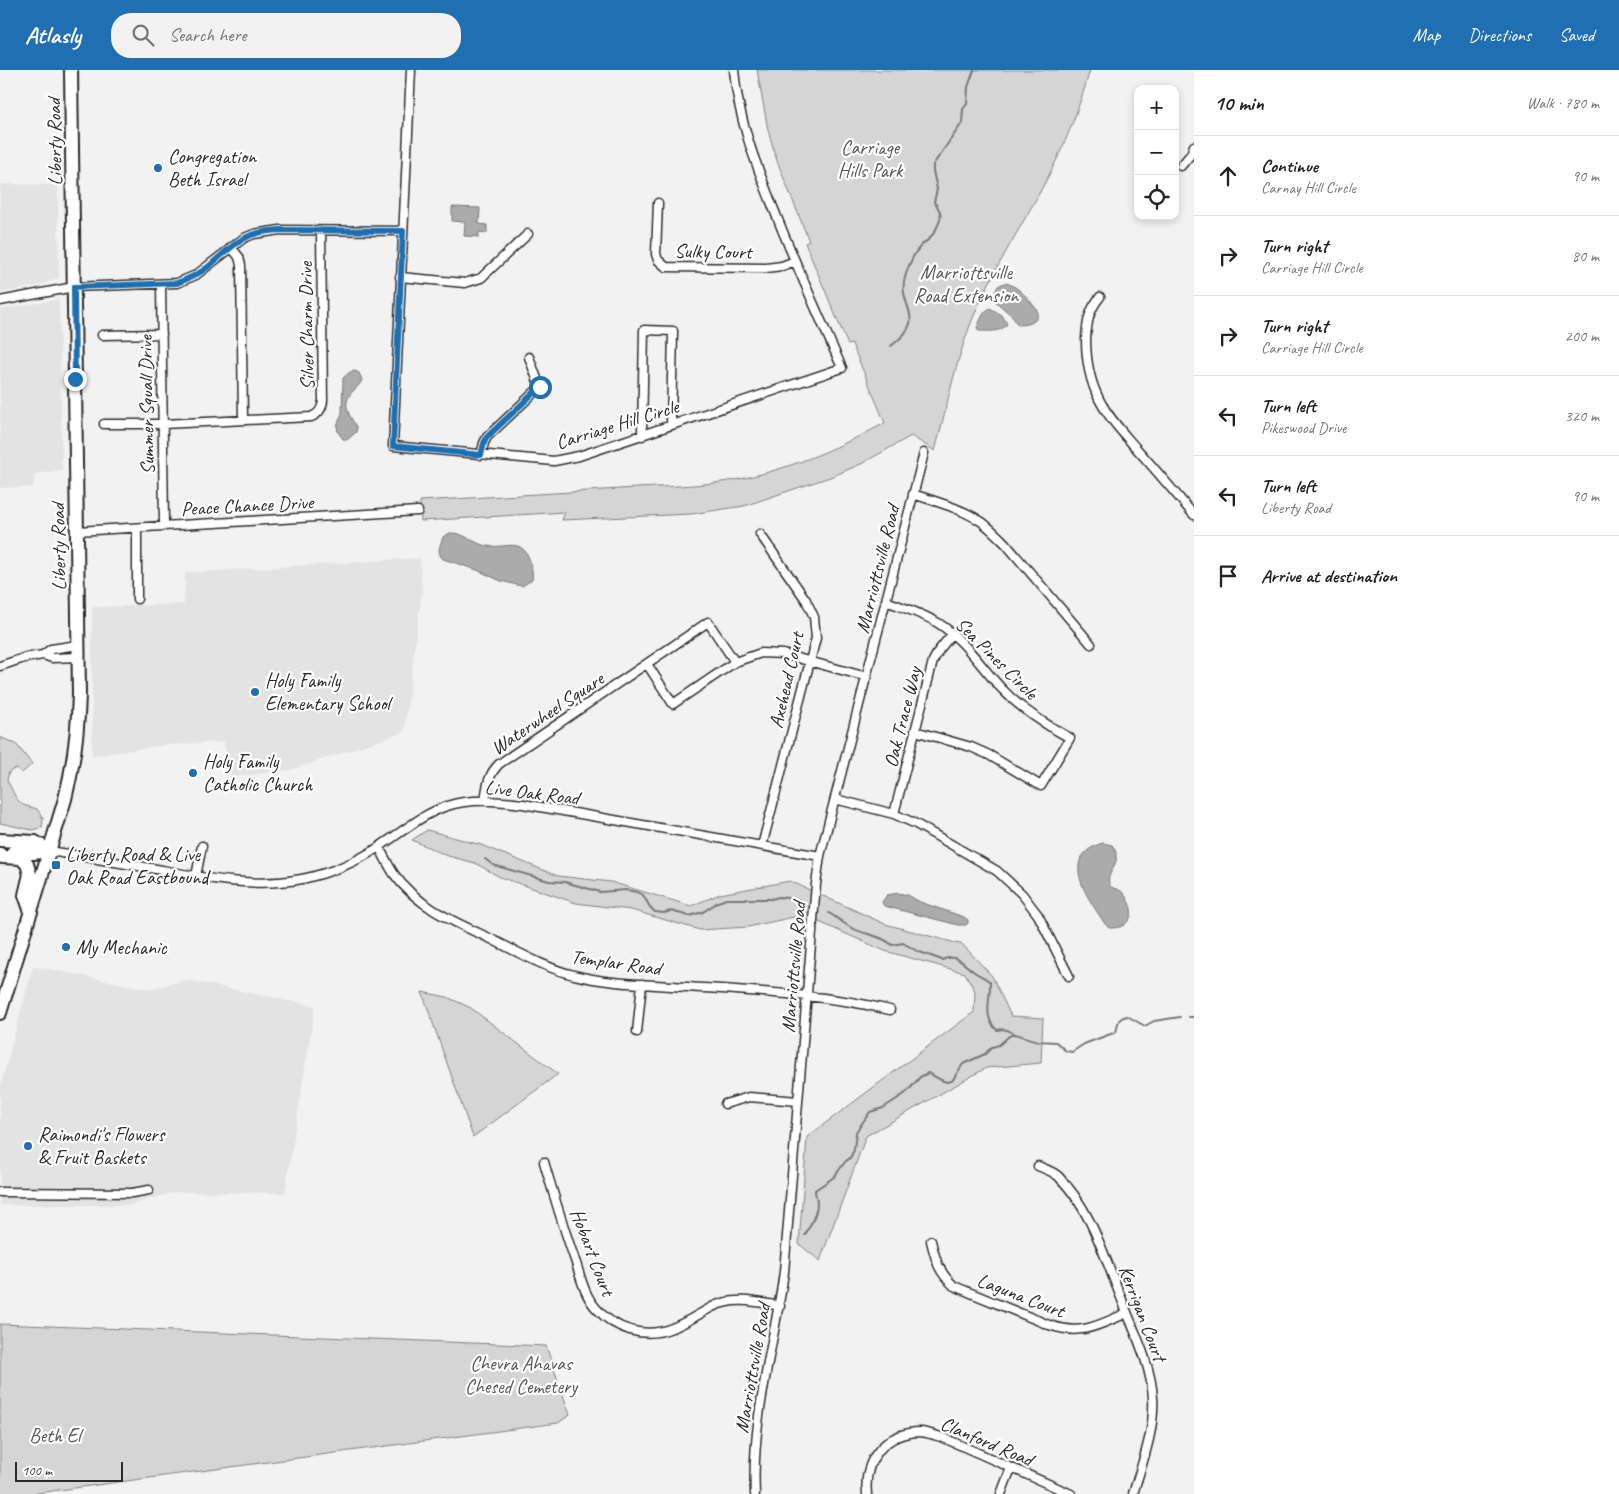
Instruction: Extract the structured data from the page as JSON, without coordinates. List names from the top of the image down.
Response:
{
  "streets": {
    "main road": ["Liberty Road"],
    "street": [
      "Sulky Court",
      "Silver Charm Drive",
      "Summer Squall Drive",
      "Carriage Hill Circle",
      "Peace Chance Drive",
      "Marriottsville Road",
      "Sea Pines Circle",
      "Axehead Court",
      "Waterwheel Square",
      "Oak Trace Way",
      "Live Oak Road",
      "Templar Road",
      "Hobart Court",
      "Laguna Court",
      "Kerrigan Court",
      "Clanford Road"
    ]
  },
  "crossings": [
    ["Liberty Road", "Peace Chance Drive"],
    ["Liberty Road", "Live Oak Road"],
    ["Sulky Court", "Carriage Hill Circle"],
    ["Silver Charm Drive", "Summer Squall Drive"],
    ["Summer Squall Drive", "Peace Chance Drive"],
    ["Marriottsville Road", "Sea Pines Circle"],
    ["Marriottsville Road", "Live Oak Road"],
    ["Marriottsville Road", "Templar Road"],
    ["Marriottsville Road", "Hobart Court"],
    ["Sea Pines Circle", "Oak Trace Way"],
    ["Axehead Court", "Live Oak Road"],
    ["Waterwheel Square", "Live Oak Road"],
    ["Live Oak Road", "Templar Road"],
    ["Laguna Court", "Kerrigan Court"]
  ],
  "parks": [
    "Carriage Hills Park",
    "Marriottsville Road Extension",
    "Chevra Ahavas Chesed Cemetery",
    "Beth El"
  ],
  "places": {
    "other": [
      "Congregation Beth Israel",
      "Holy Family Elementary School",
      "Holy Family Catholic Church",
      "My Mechanic",
      "Raimondi's Flowers & Fruit Baskets"
    ],
    "transit": ["Liberty Road & Live Oak Road Eastbound"]
  },
  "scale_bar": "100 m",
  "page": {
    "header": "Atlasly",
    "search": "Search here",
    "nav": ["Map", "Directions", "Saved"],
    "heading": ["10 min", "Walk · 780 m"],
    "map_buttons": ["+", "−"],
    "list": [
      ["Continue", "Carnay Hill Circle", "90 m"],
      ["Turn right", "Carriage Hill Circle", "80 m"],
      ["Turn right", "Carriage Hill Circle", "200 m"],
      ["Turn left", "Pikeswood Drive", "320 m"],
      ["Turn left", "Liberty Road", "90 m"],
      "Arrive at destination"
    ],
    "scale": "100 m"
  }
}
